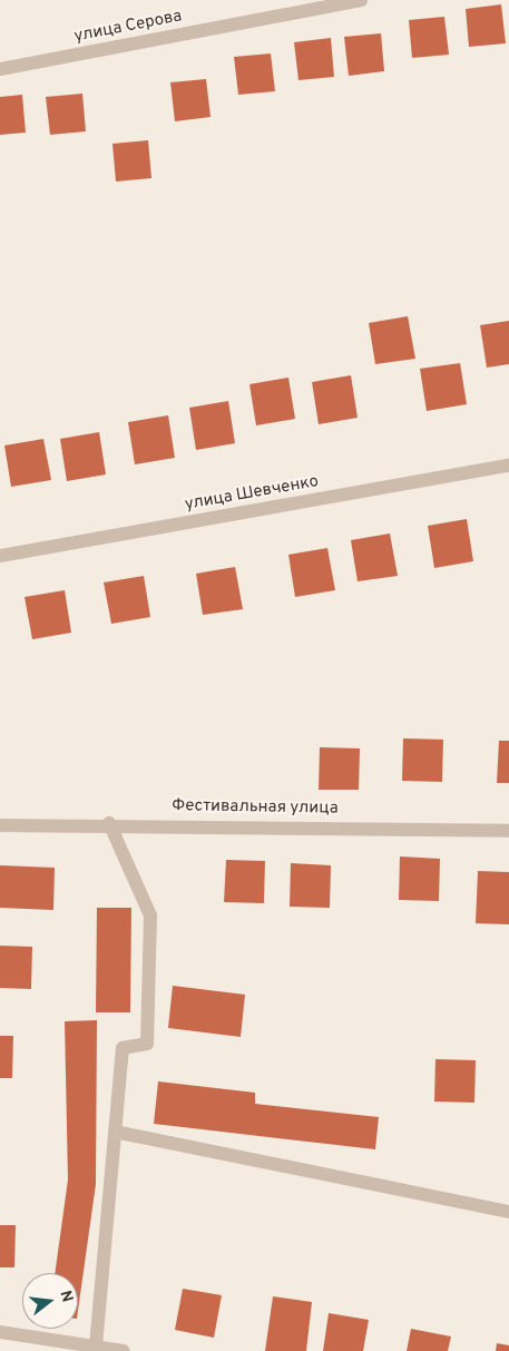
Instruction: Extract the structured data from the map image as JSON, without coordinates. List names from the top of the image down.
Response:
{
  "streets": {
    "street": ["улица Серова", "улица Шевченко", "Фестивальная улица"]
  },
  "north": "right"
}
